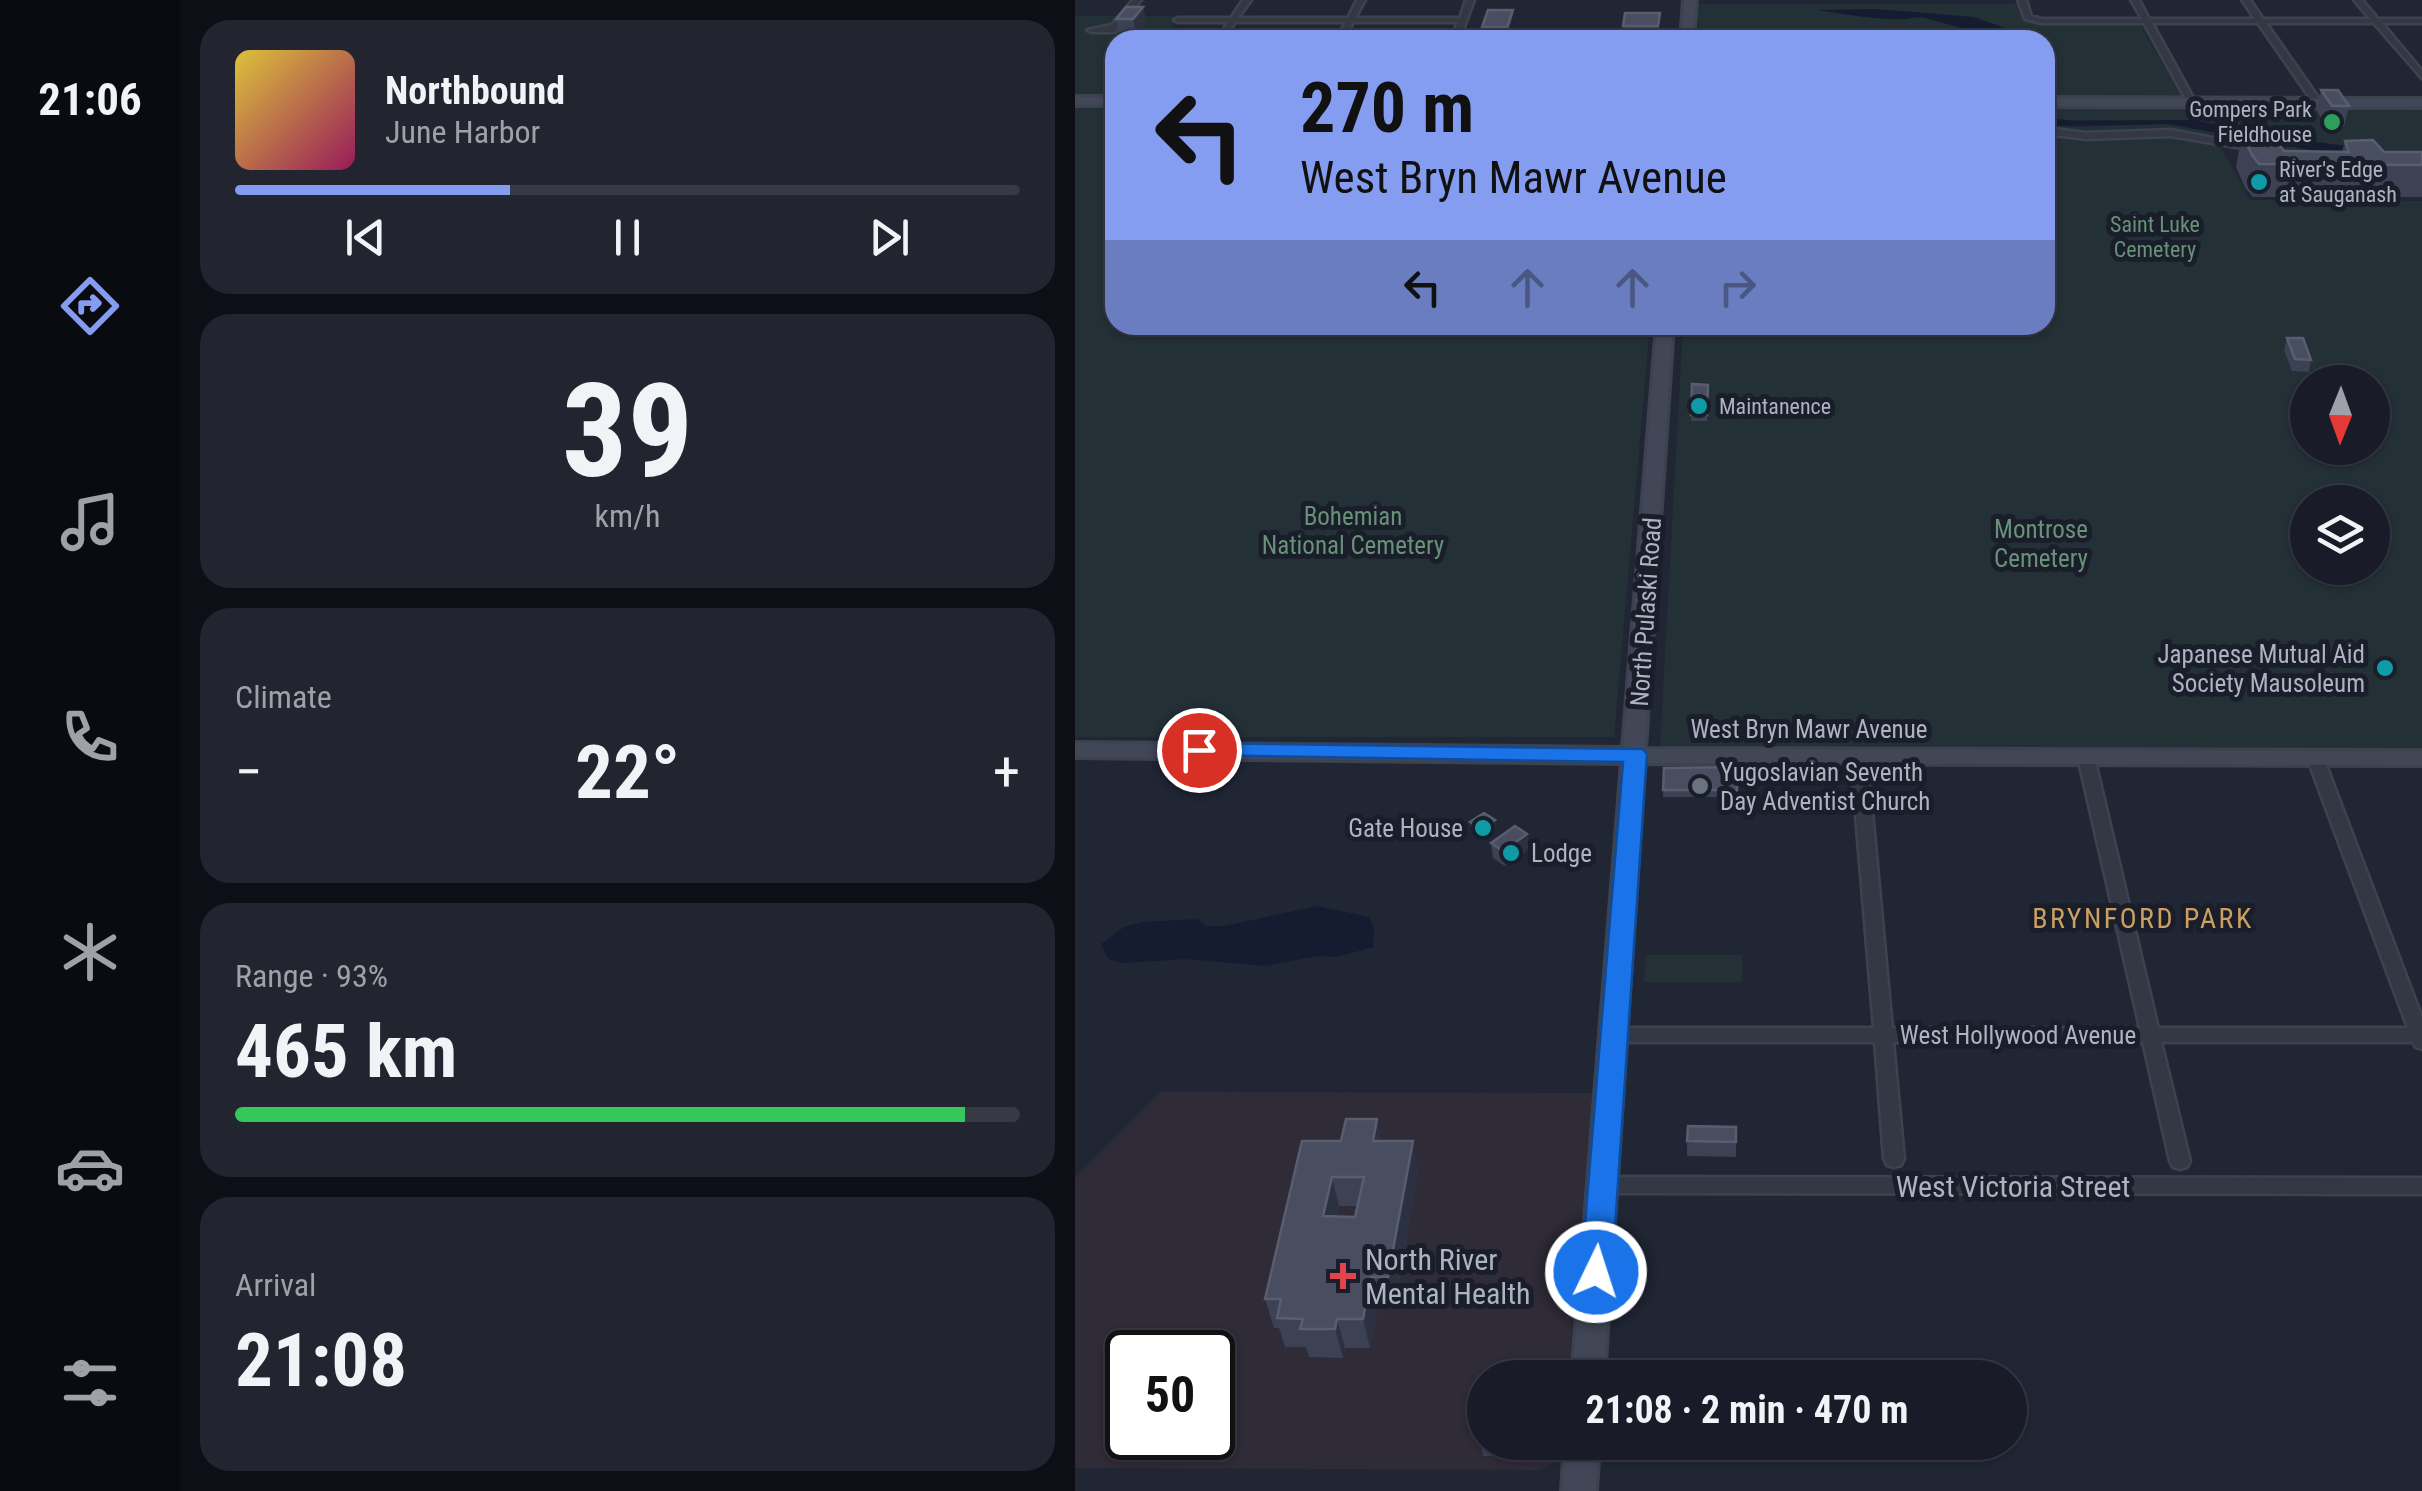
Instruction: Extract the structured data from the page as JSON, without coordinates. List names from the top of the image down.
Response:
{
  "streets": {
    "main road": ["North Pulaski Road", "West Bryn Mawr Avenue"],
    "street": ["West Hollywood Avenue", "West Victoria Street"]
  },
  "crossings": [
    ["North Pulaski Road", "West Bryn Mawr Avenue"],
    ["North Pulaski Road", "West Hollywood Avenue"],
    ["North Pulaski Road", "West Victoria Street"]
  ],
  "districts": ["BRYNFORD PARK"],
  "parks": ["Saint Luke Cemetery", "Bohemian National Cemetery", "Montrose Cemetery"],
  "places": {
    "other": [
      "Gompers Park Fieldhouse",
      "River's Edge at Sauganash",
      "Maintanence",
      "Japanese Mutual Aid Society Mausoleum",
      "Yugoslavian Seventh Day Adventist Church",
      "Gate House",
      "Lodge"
    ],
    "health": ["North River Mental Health"]
  },
  "north": "bottom",
  "page": {
    "tabs": "21:06",
    "turn": ["270 m", "West Bryn Mawr Avenue"],
    "song": ["Northbound", "June Harbor"],
    "tile": [
      ["39", "km/h"],
      "Climate",
      ["Range · 93%", "465 km"],
      ["Arrival", "21:08"]
    ],
    "heat": ["−", "22°", "+"],
    "limit": "50",
    "trip": "21:08 · 2 min · 470 m"
  }
}
